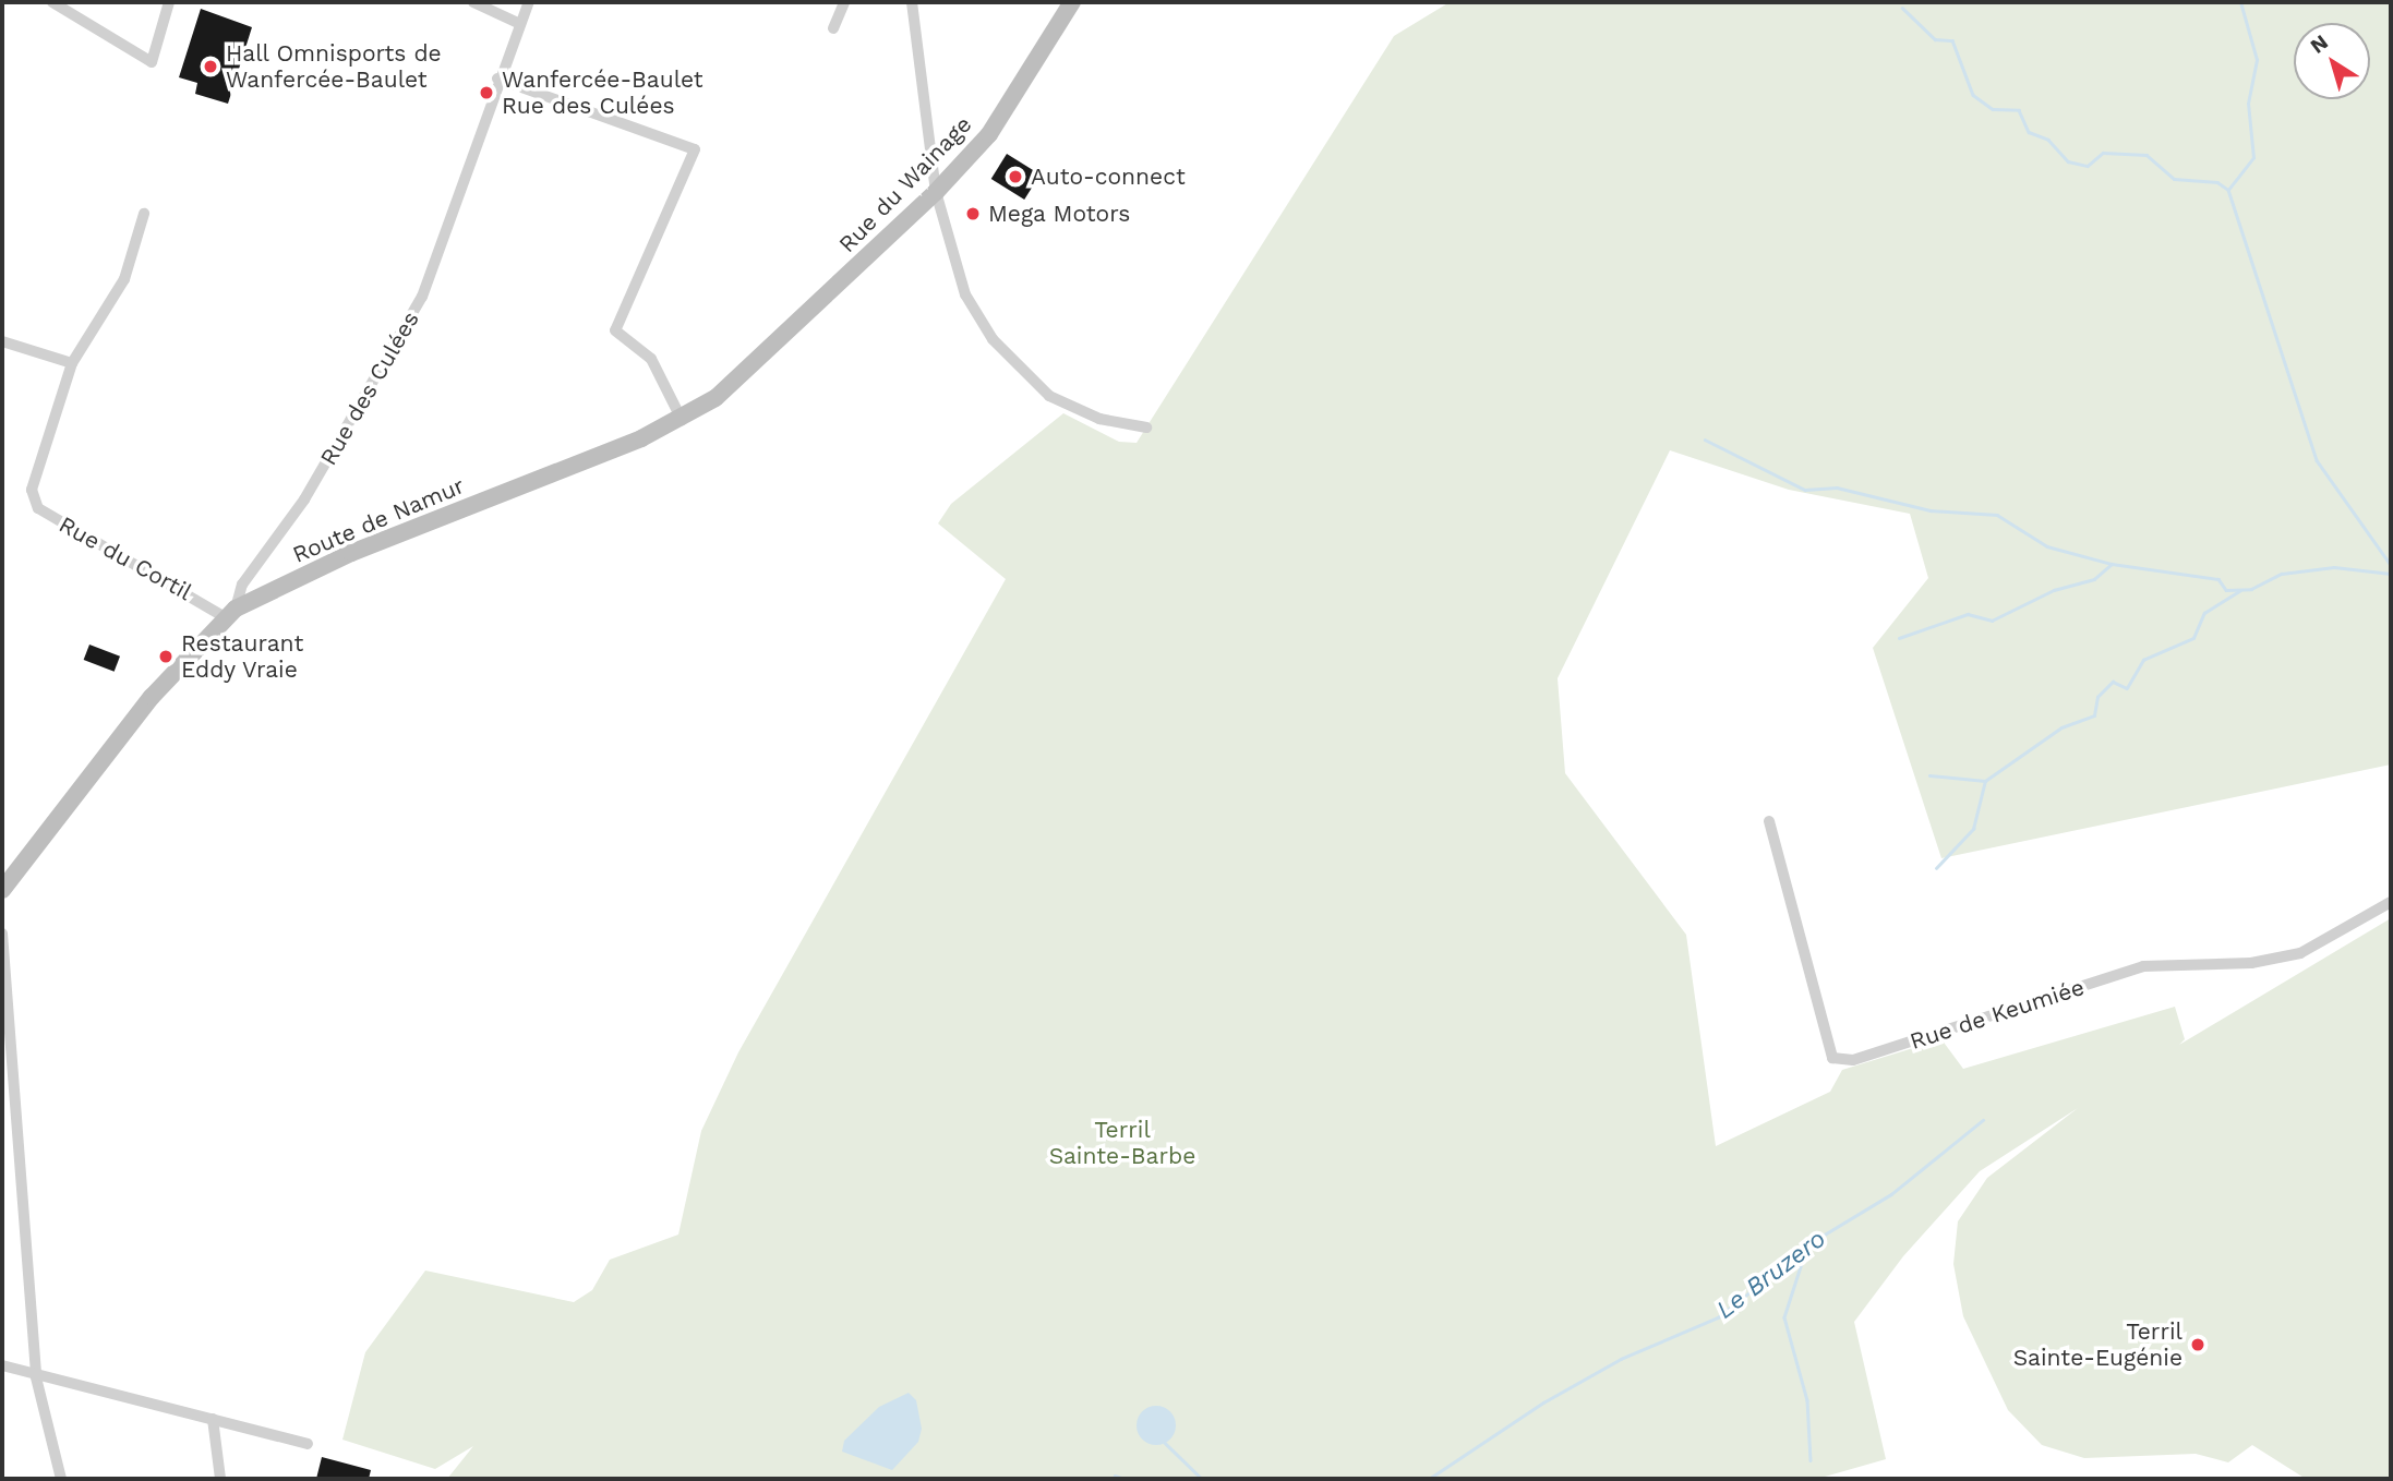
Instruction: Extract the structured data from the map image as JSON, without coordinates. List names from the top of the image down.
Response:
{
  "streets": {
    "main road": ["Rue du Wainage", "Route de Namur"],
    "street": ["Rue des Culées", "Rue du Cortil", "Rue de Keumiée"]
  },
  "crossings": [
    ["Rue du Wainage", "Route de Namur"],
    ["Rue des Culées", "Route de Namur"],
    ["Rue des Culées", "Rue du Cortil"],
    ["Route de Namur", "Rue du Cortil"]
  ],
  "water": ["Le Bruzero"],
  "parks": ["Terril Sainte-Barbe"],
  "places": [
    "Hall Omnisports de Wanfercée-Baulet",
    "Wanfercée-Baulet Rue des Culées",
    "Auto-connect",
    "Mega Motors",
    "Restaurant Eddy Vraie",
    "Terril Sainte-Eugénie"
  ],
  "north": "top left"
}
